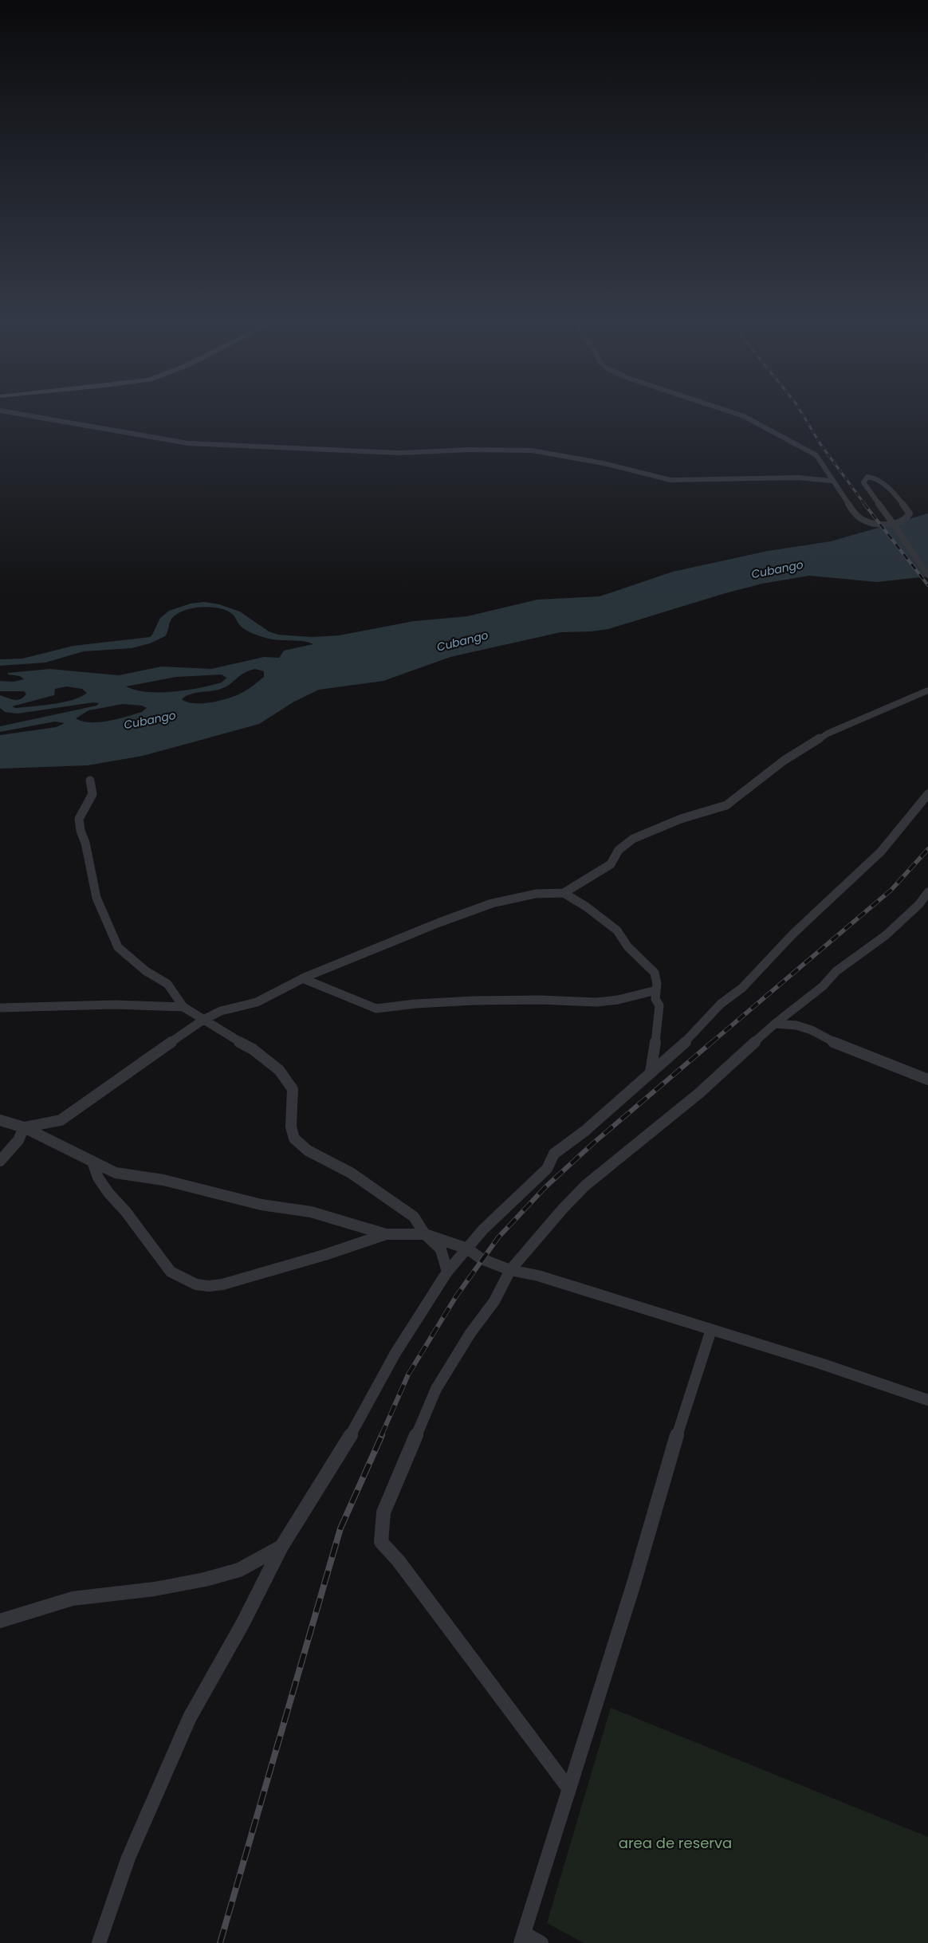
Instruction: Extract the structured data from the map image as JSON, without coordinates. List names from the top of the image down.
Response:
{
  "water": ["Cubango"],
  "parks": ["area de reserva"]
}
